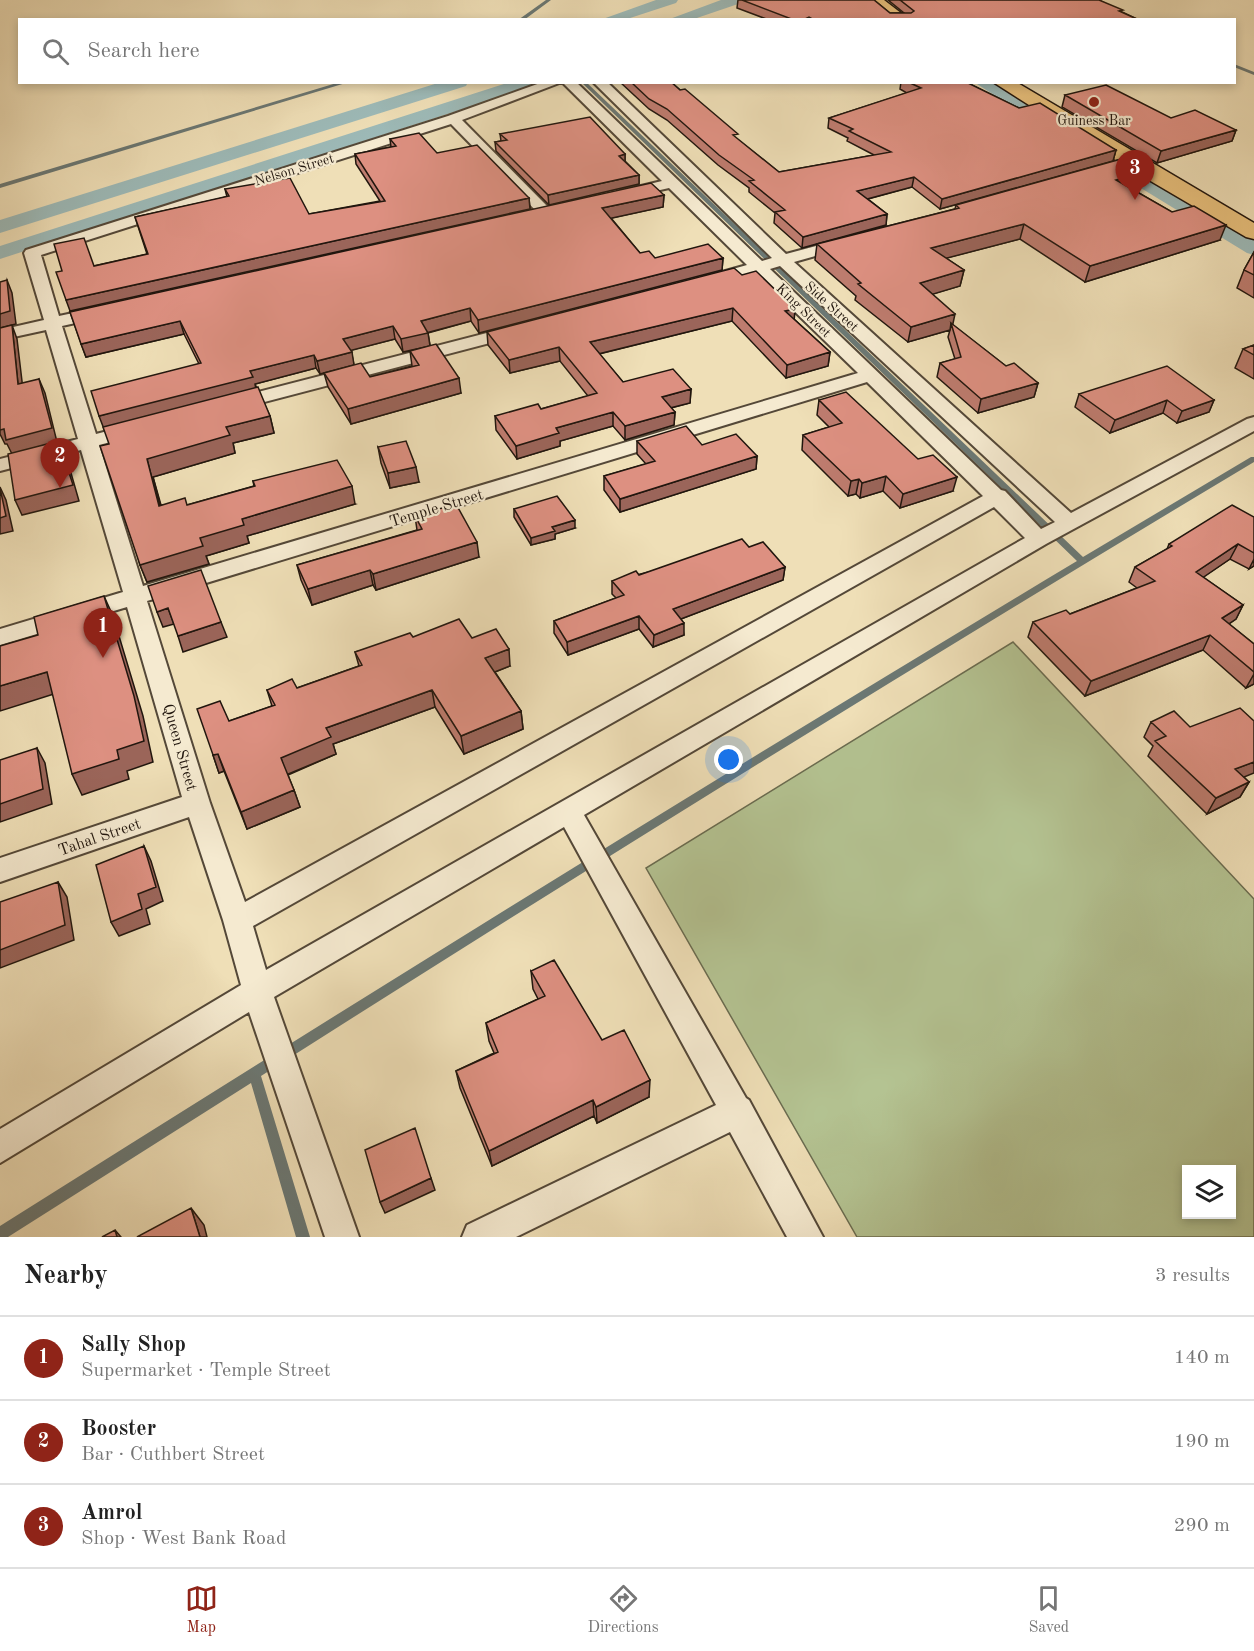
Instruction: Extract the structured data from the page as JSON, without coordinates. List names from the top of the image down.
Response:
{
  "streets": {
    "street": [
      "Nelson Street",
      "Side Street",
      "King Street",
      "Temple Street",
      "Queen Street",
      "Tahal Street"
    ]
  },
  "crossings": [
    ["Nelson Street", "Queen Street"],
    ["King Street", "Temple Street"],
    ["Temple Street", "Queen Street"],
    ["Queen Street", "Tahal Street"]
  ],
  "places": ["Guiness Bar"],
  "page": {
    "search": "Search here",
    "pins": ["3", "2", "1"],
    "heading": ["Nearby", "3 results"],
    "list": [
      {
        "mark": "1",
        "name": "Sally Shop",
        "note": "Supermarket · Temple Street",
        "value": "140 m"
      },
      {
        "mark": "2",
        "name": "Booster",
        "note": "Bar · Cuthbert Street",
        "value": "190 m"
      },
      {
        "mark": "3",
        "name": "Amrol",
        "note": "Shop · West Bank Road",
        "value": "290 m"
      }
    ],
    "nav": ["Map", "Directions", "Saved"]
  }
}
